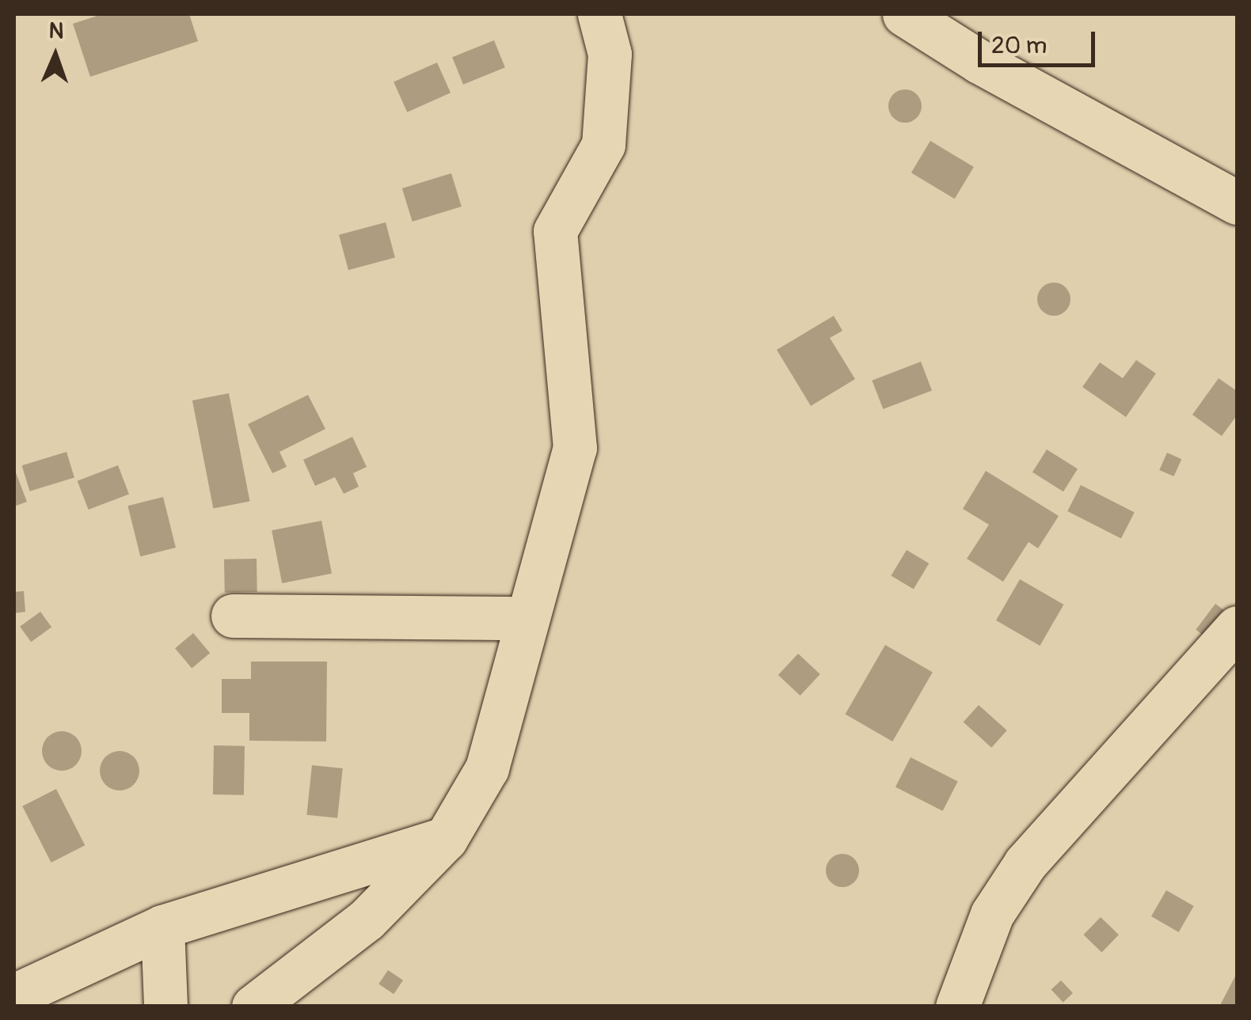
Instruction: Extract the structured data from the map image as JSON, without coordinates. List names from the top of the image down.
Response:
{
  "scale_bar": "20 m",
  "north": "top"
}
